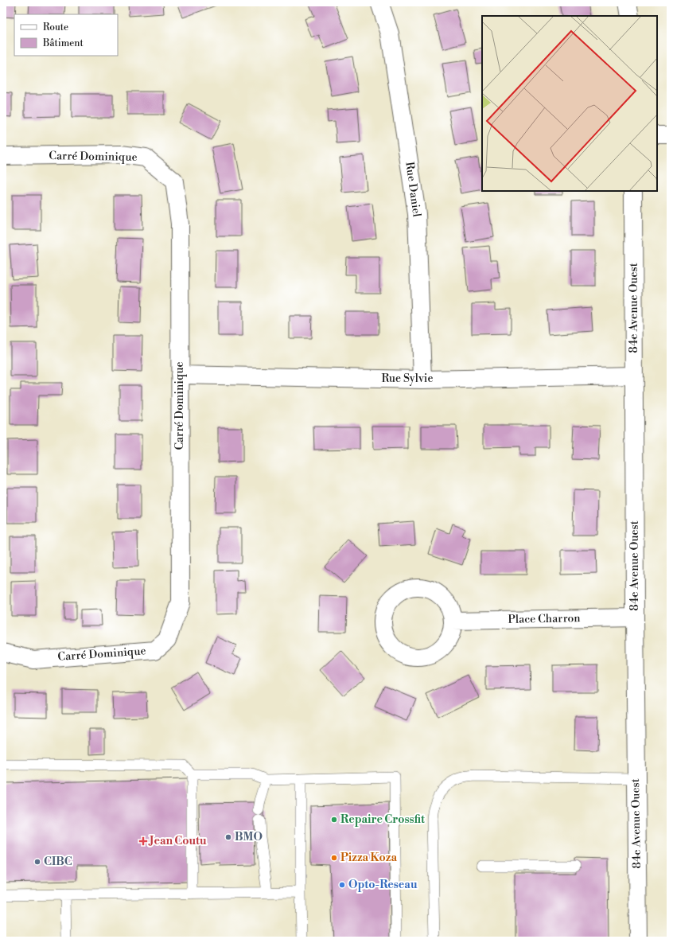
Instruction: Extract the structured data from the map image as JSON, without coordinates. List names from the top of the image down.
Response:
{
  "streets": {
    "street": [
      "Carré Dominique",
      "Rue Daniel",
      "84e Avenue Ouest",
      "Rue Sylvie",
      "Place Charron"
    ]
  },
  "crossings": [
    ["Carré Dominique", "Rue Sylvie"],
    ["Rue Daniel", "Rue Sylvie"],
    ["84e Avenue Ouest", "Rue Sylvie"],
    ["84e Avenue Ouest", "Place Charron"]
  ],
  "places": {
    "other": [
      "Repaire Crossfit",
      "BMO",
      "Pizza Koza",
      "CIBC",
      "Opto-Reseau"
    ],
    "health": ["Jean Coutu"]
  },
  "legend": ["Route", "Bâtiment"]
}
